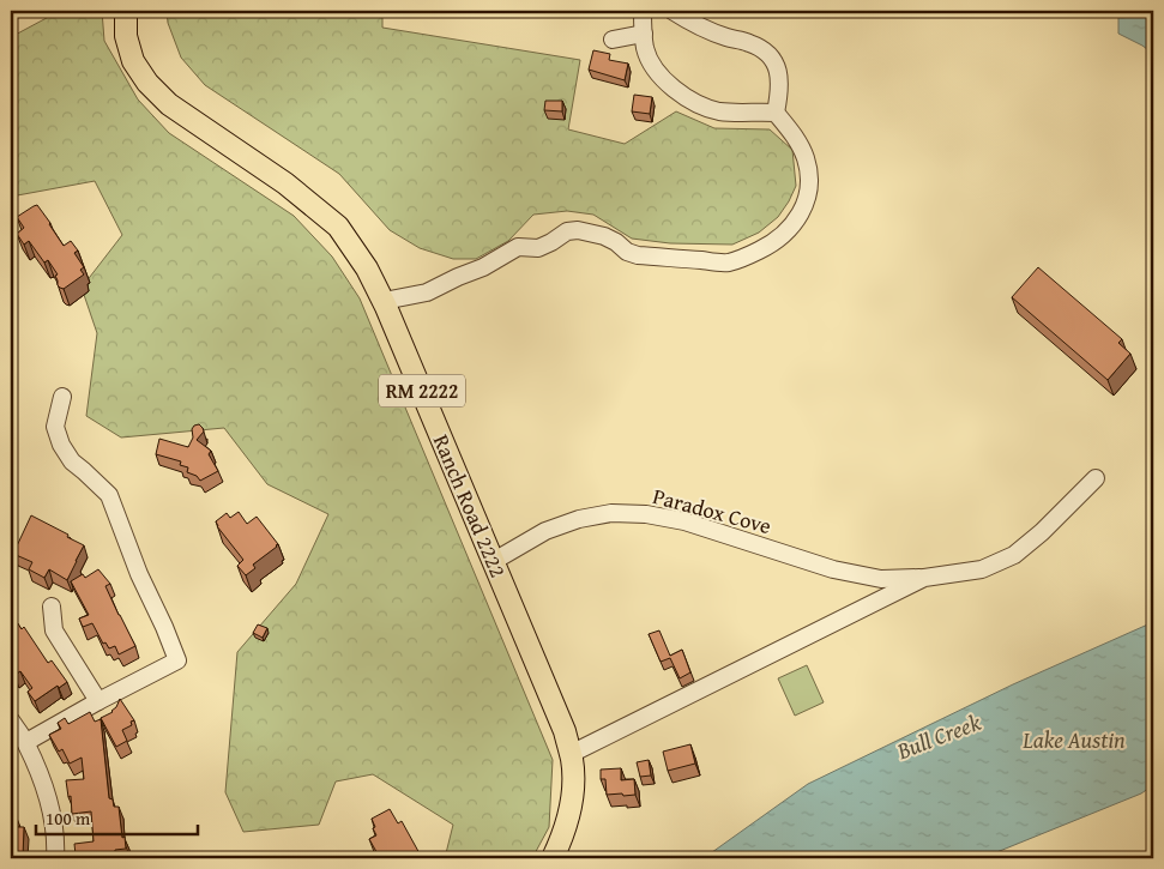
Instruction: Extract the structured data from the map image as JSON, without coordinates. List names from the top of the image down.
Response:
{
  "streets": {
    "main road": ["RM 2222", "Ranch Road 2222"],
    "street": ["Paradox Cove"]
  },
  "crossings": [
    ["Ranch Road 2222", "Paradox Cove"]
  ],
  "water": ["Bull Creek", "Lake Austin"],
  "scale_bar": "100 m"
}
